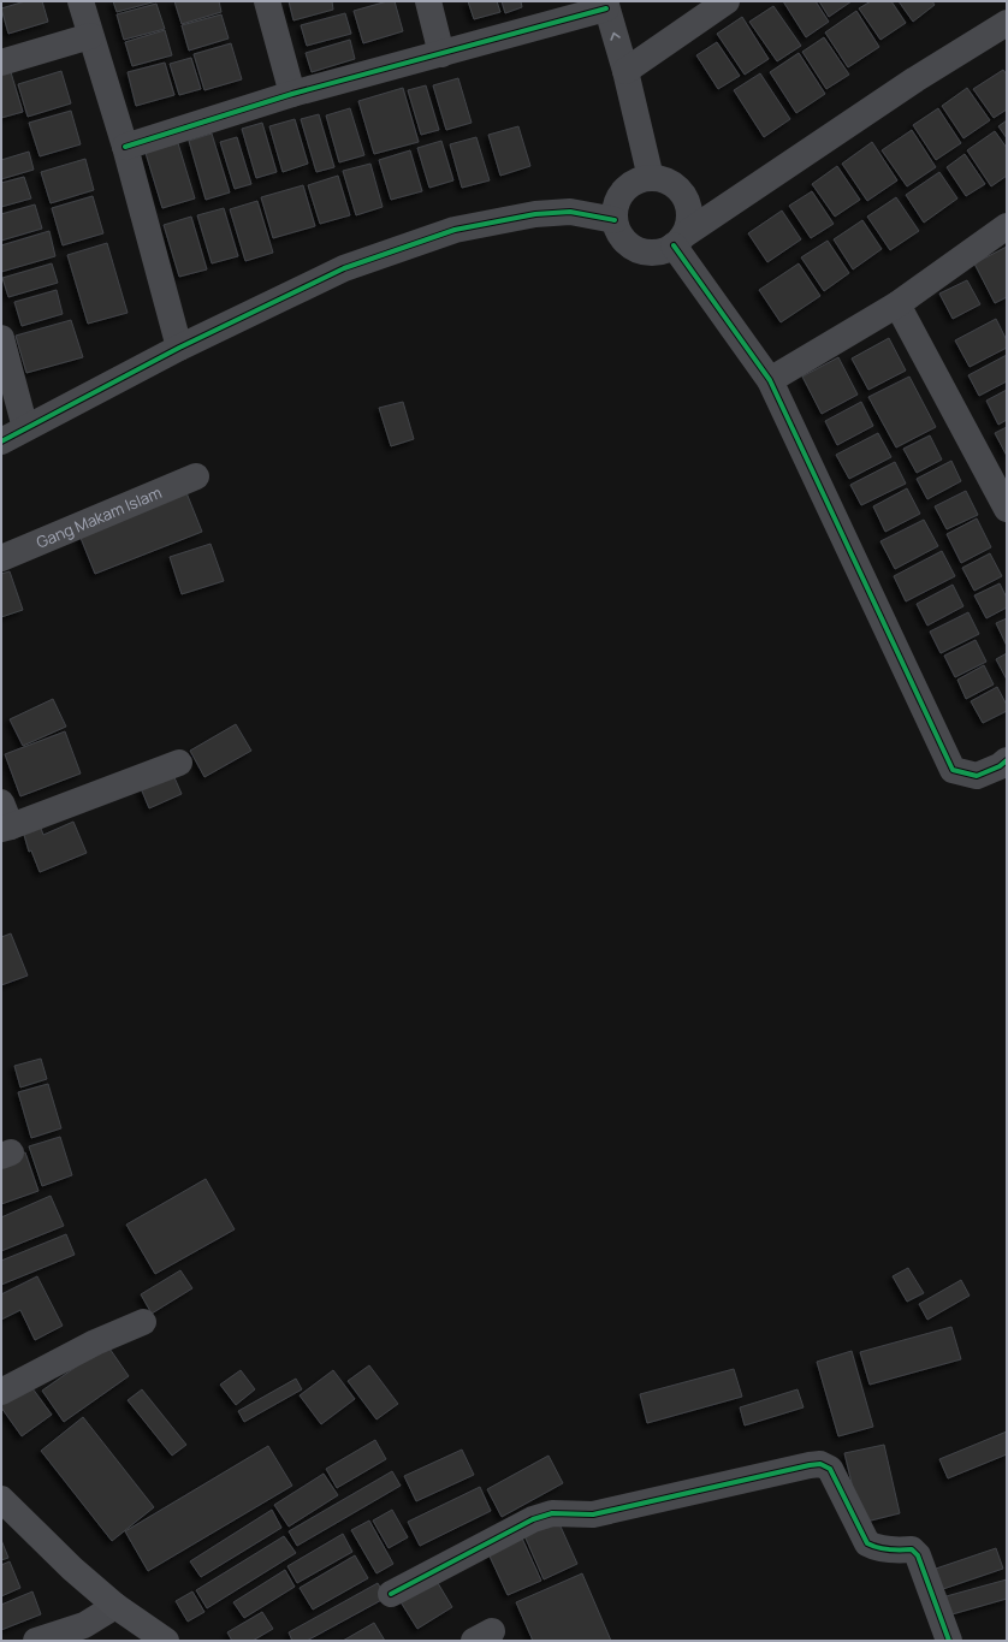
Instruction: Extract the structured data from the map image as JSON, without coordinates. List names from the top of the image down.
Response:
{
  "streets": {
    "street": ["Gang Makam Islam"]
  }
}
